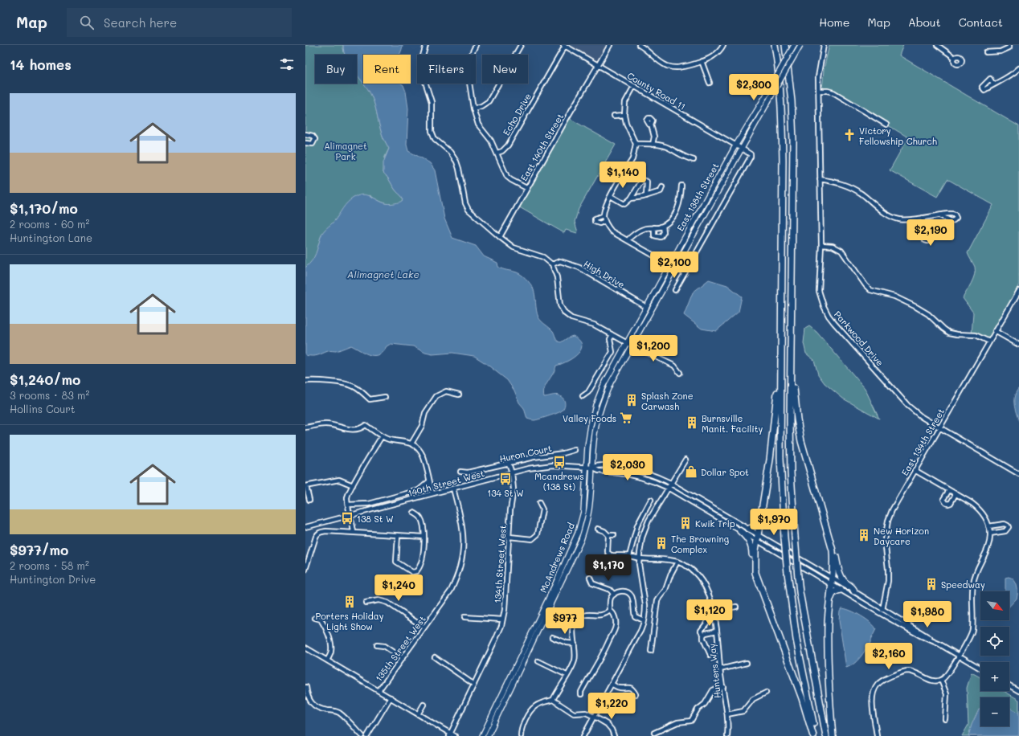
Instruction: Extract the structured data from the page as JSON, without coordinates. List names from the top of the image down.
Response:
{
  "streets": {
    "main road": ["East 138th Street", "McAndrews Road"],
    "street": [
      "County Road 11",
      "Echo Drive",
      "East 140th Street",
      "High Drive",
      "Parkwood Drive",
      "East 134th Street",
      "Huron Court",
      "140th Street West",
      "134th Street West",
      "135th Street West",
      "Hunters Way"
    ]
  },
  "crossings": [
    ["County Road 11", "Echo Drive"],
    ["County Road 11", "East 140th Street"],
    ["County Road 11", "East 138th Street"],
    ["East 138th Street", "High Drive"],
    ["East 138th Street", "140th Street West"],
    ["East 138th Street", "McAndrews Road"],
    ["Parkwood Drive", "East 134th Street"],
    ["Huron Court", "134th Street West"],
    ["140th Street West", "McAndrews Road"],
    ["140th Street West", "134th Street West"],
    ["140th Street West", "135th Street West"]
  ],
  "water": ["Alimagnet Lake"],
  "parks": ["Alimagnet Park"],
  "places": {
    "church": ["Victory Fellowship Church"],
    "building": [
      "Splash Zone Carwash",
      "Burnsville Manit. Facility",
      "Kwik Trip",
      "New Horizon Daycare",
      "The Browning Complex",
      "Speedway",
      "Porters Holiday Light Show"
    ],
    "supermarket": ["Valley Foods"],
    "bus stop": ["Mcandrews (138 St)", "134 St W", "138 St W"],
    "shop": ["Dollar Spot"]
  },
  "north": "bottom right",
  "page": {
    "header": "Map",
    "search": "Search here",
    "nav": [
      "Home",
      "Map",
      "About",
      "Contact"
    ],
    "heading": "14 homes",
    "chip": [
      "Buy",
      "Rent",
      "Filters",
      "New"
    ],
    "price": [
      "$2,300",
      "$1,140",
      "$2,190",
      "$2,100",
      "$1,200",
      "$2,030",
      "$1,970",
      "$1,170",
      "$1,240",
      "$1,120",
      "$1,980",
      "$977",
      "$2,160",
      "$1,220"
    ],
    "list": [
      {
        "name": "$1,170/mo",
        "note": "2 rooms · 60 m² · Huntington Lane"
      },
      {
        "name": "$1,240/mo",
        "note": "3 rooms · 83 m² · Hollins Court"
      },
      {
        "name": "$977/mo",
        "note": "2 rooms · 58 m² · Huntington Drive"
      }
    ],
    "map_buttons": ["+", "−"]
  }
}
